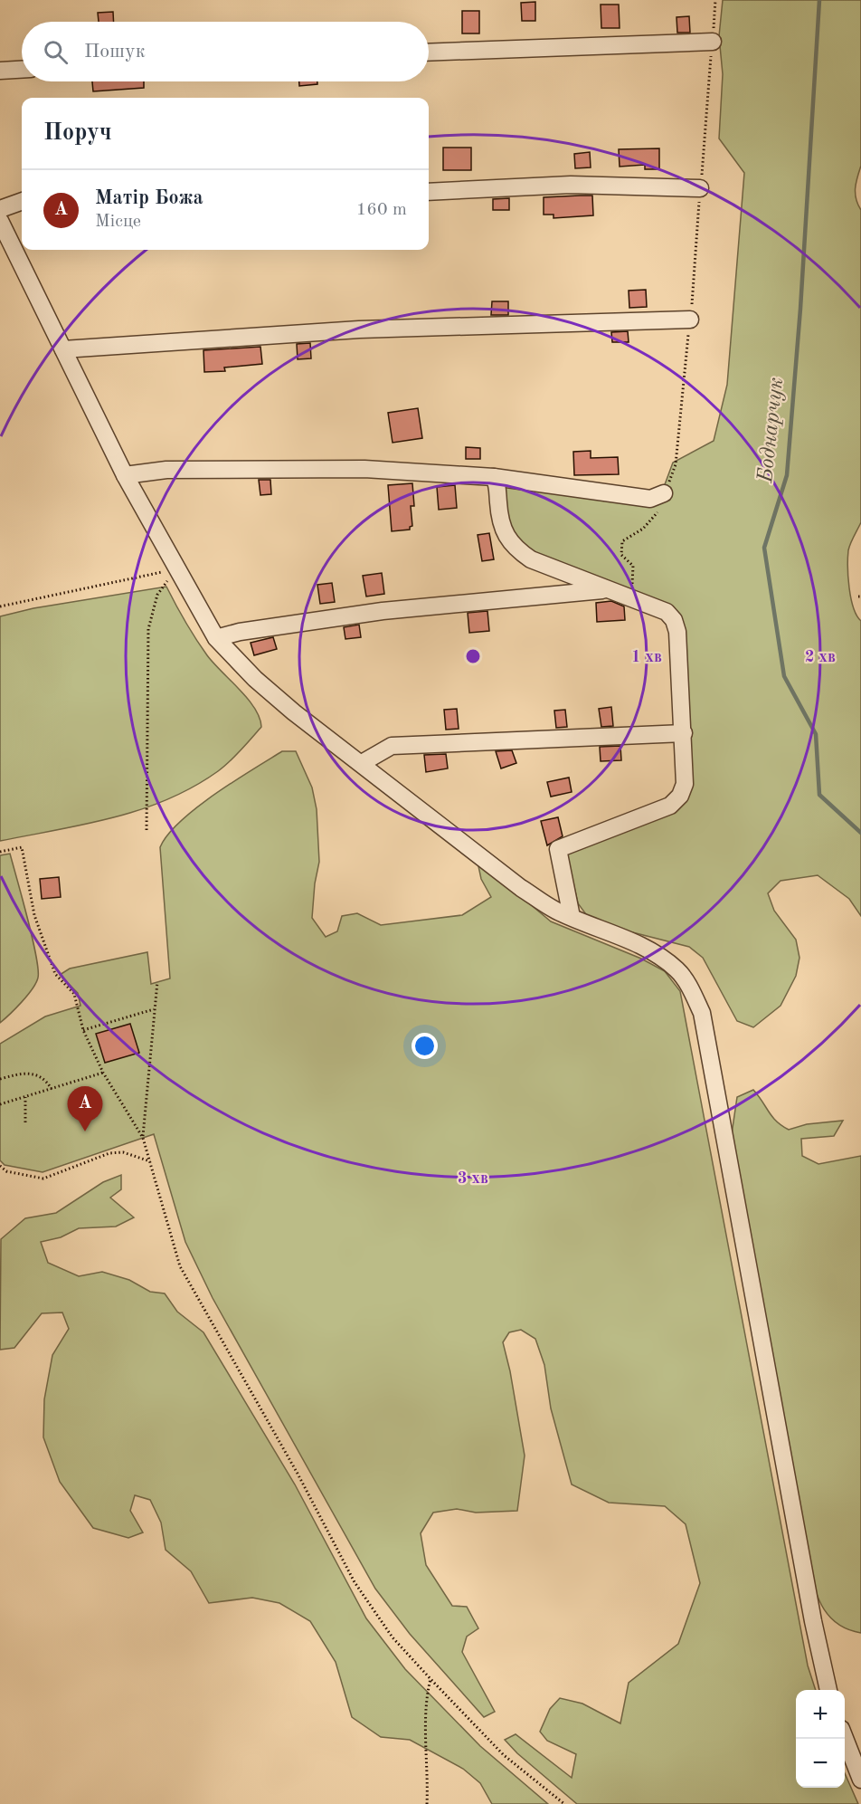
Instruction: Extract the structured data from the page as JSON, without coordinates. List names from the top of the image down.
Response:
{
  "water": ["Боднарчук"],
  "page": {
    "search": "Пошук",
    "heading": "Поруч",
    "list": [
      {
        "mark": "A",
        "name": "Матір Божа",
        "note": "Місце",
        "value": "160 m"
      }
    ],
    "pins": "A",
    "map_buttons": ["+", "−"]
  },
  "rings": ["1 хв", "2 хв", "3 хв"]
}
